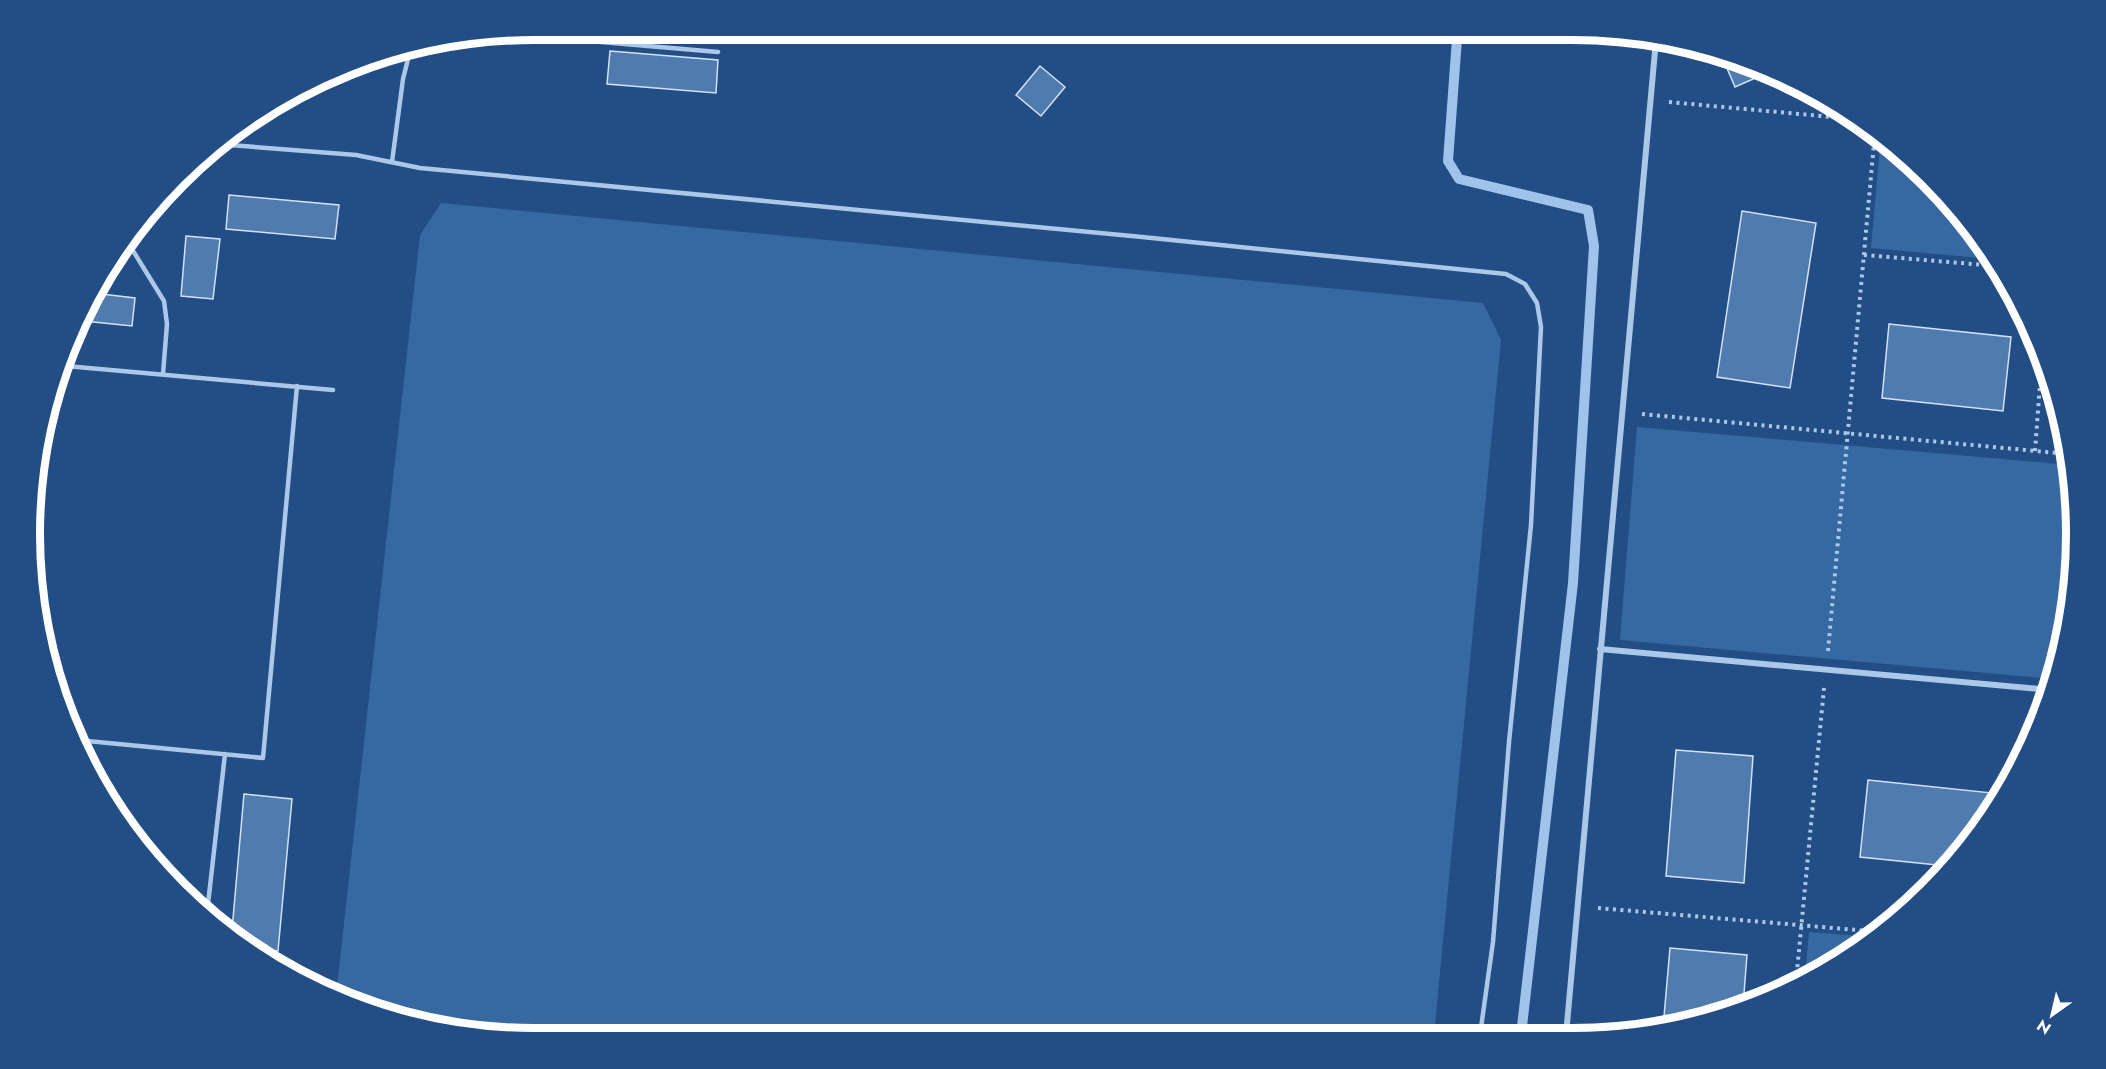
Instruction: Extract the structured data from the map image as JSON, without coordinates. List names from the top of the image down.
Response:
{
  "north": "bottom left"
}
